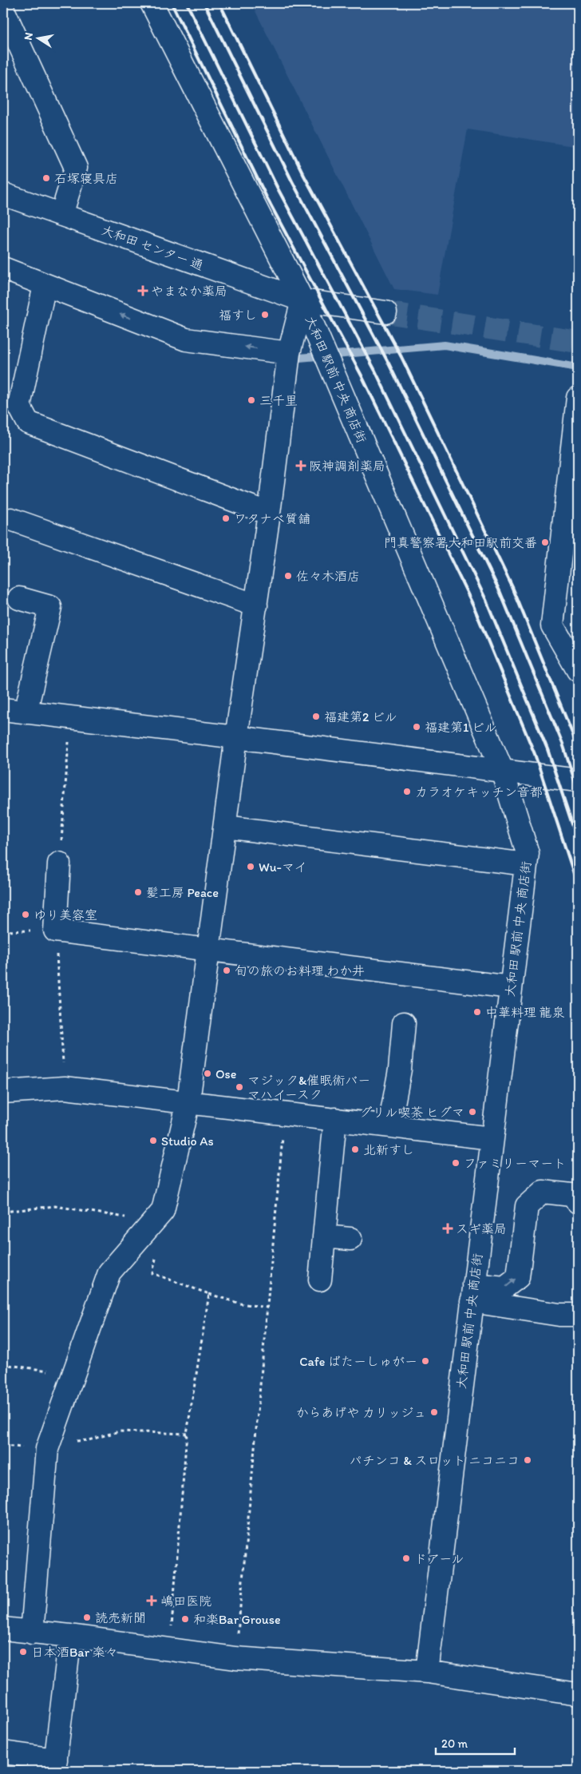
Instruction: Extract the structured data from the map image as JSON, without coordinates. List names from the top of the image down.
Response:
{
  "streets": {
    "street": ["大和田 センター 通", "大和田 駅前 中央 商店街"]
  },
  "crossings": [
    ["大和田 センター 通", "大和田 駅前 中央 商店街"]
  ],
  "places": {
    "other": [
      "石塚寝具店",
      "福すし",
      "三千里",
      "ワタナベ質舗",
      "門真警察署大和田駅前交番",
      "佐々木酒店",
      "福建第2 ビル",
      "福建第1 ビル",
      "カラオケキッチン音都",
      "Wu-マイ",
      "髪工房 Peace",
      "ゆり美容室",
      "旬の旅のお料理 わか井",
      "中華料理 龍泉",
      "Ose",
      "マジック&催眠術バー マハイースク",
      "グリル喫茶 ヒグマ",
      "Studio As",
      "北新すし",
      "ファミリーマート",
      "Cafe ばたーしゅがー",
      "からあげや カリッジュ",
      "パチンコ & スロット ニコニコ",
      "ドアール",
      "読売新聞",
      "和楽Bar Grouse",
      "日本酒Bar 楽々"
    ],
    "health": [
      "やまなか薬局",
      "阪神調剤薬局",
      "スギ薬局",
      "嶋田医院"
    ]
  },
  "scale_bar": "20 m",
  "north": "left"
}
